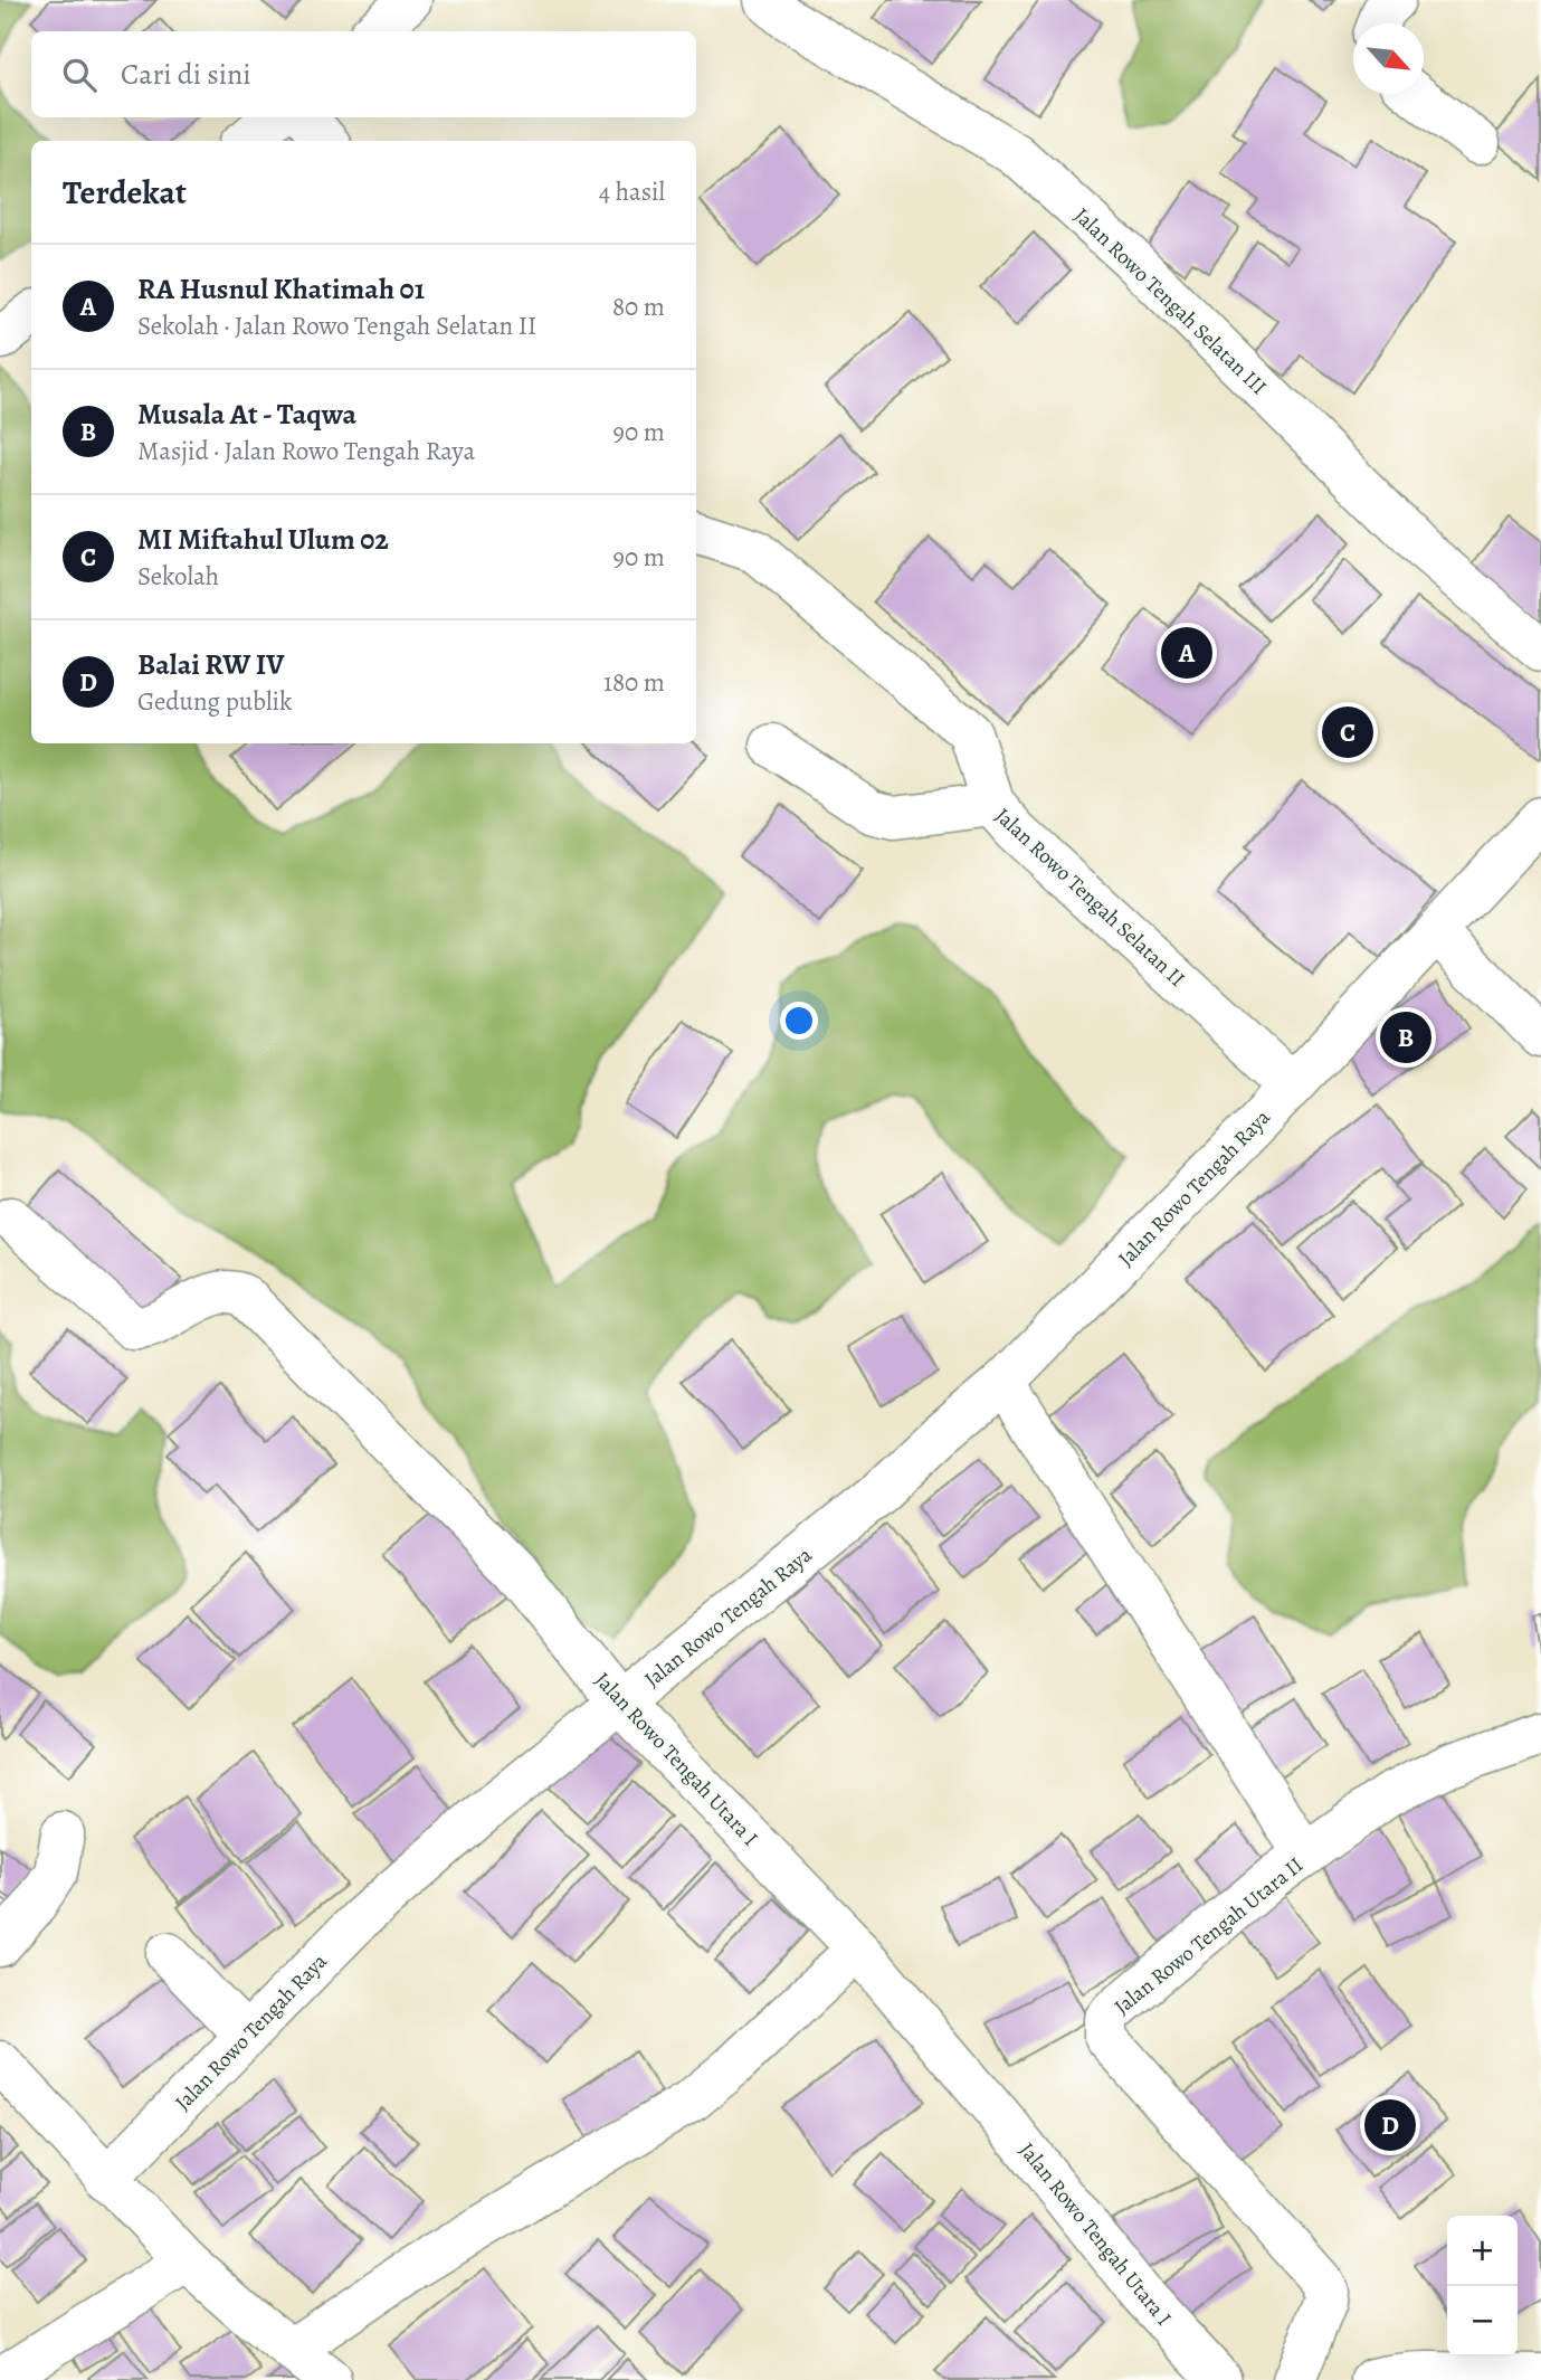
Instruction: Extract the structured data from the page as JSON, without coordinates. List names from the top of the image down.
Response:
{
  "streets": {
    "street": [
      "Jalan Rowo Tengah Selatan III",
      "Jalan Rowo Tengah Selatan II",
      "Jalan Rowo Tengah Raya",
      "Jalan Rowo Tengah Utara I",
      "Jalan Rowo Tengah Utara II"
    ]
  },
  "crossings": [
    ["Jalan Rowo Tengah Selatan II", "Jalan Rowo Tengah Raya"],
    ["Jalan Rowo Tengah Raya", "Jalan Rowo Tengah Utara I"]
  ],
  "north": "bottom right",
  "page": {
    "search": "Cari di sini",
    "heading": ["Terdekat", "4 hasil"],
    "list": [
      {
        "mark": "A",
        "name": "RA Husnul Khatimah 01",
        "note": "Sekolah · Jalan Rowo Tengah Selatan II",
        "value": "80 m"
      },
      {
        "mark": "B",
        "name": "Musala At - Taqwa",
        "note": "Masjid · Jalan Rowo Tengah Raya",
        "value": "90 m"
      },
      {
        "mark": "C",
        "name": "MI Miftahul Ulum 02",
        "note": "Sekolah",
        "value": "90 m"
      },
      {
        "mark": "D",
        "name": "Balai RW IV",
        "note": "Gedung publik",
        "value": "180 m"
      }
    ],
    "pins": [
      "A",
      "C",
      "B",
      "D"
    ],
    "map_buttons": ["+", "−"]
  }
}
